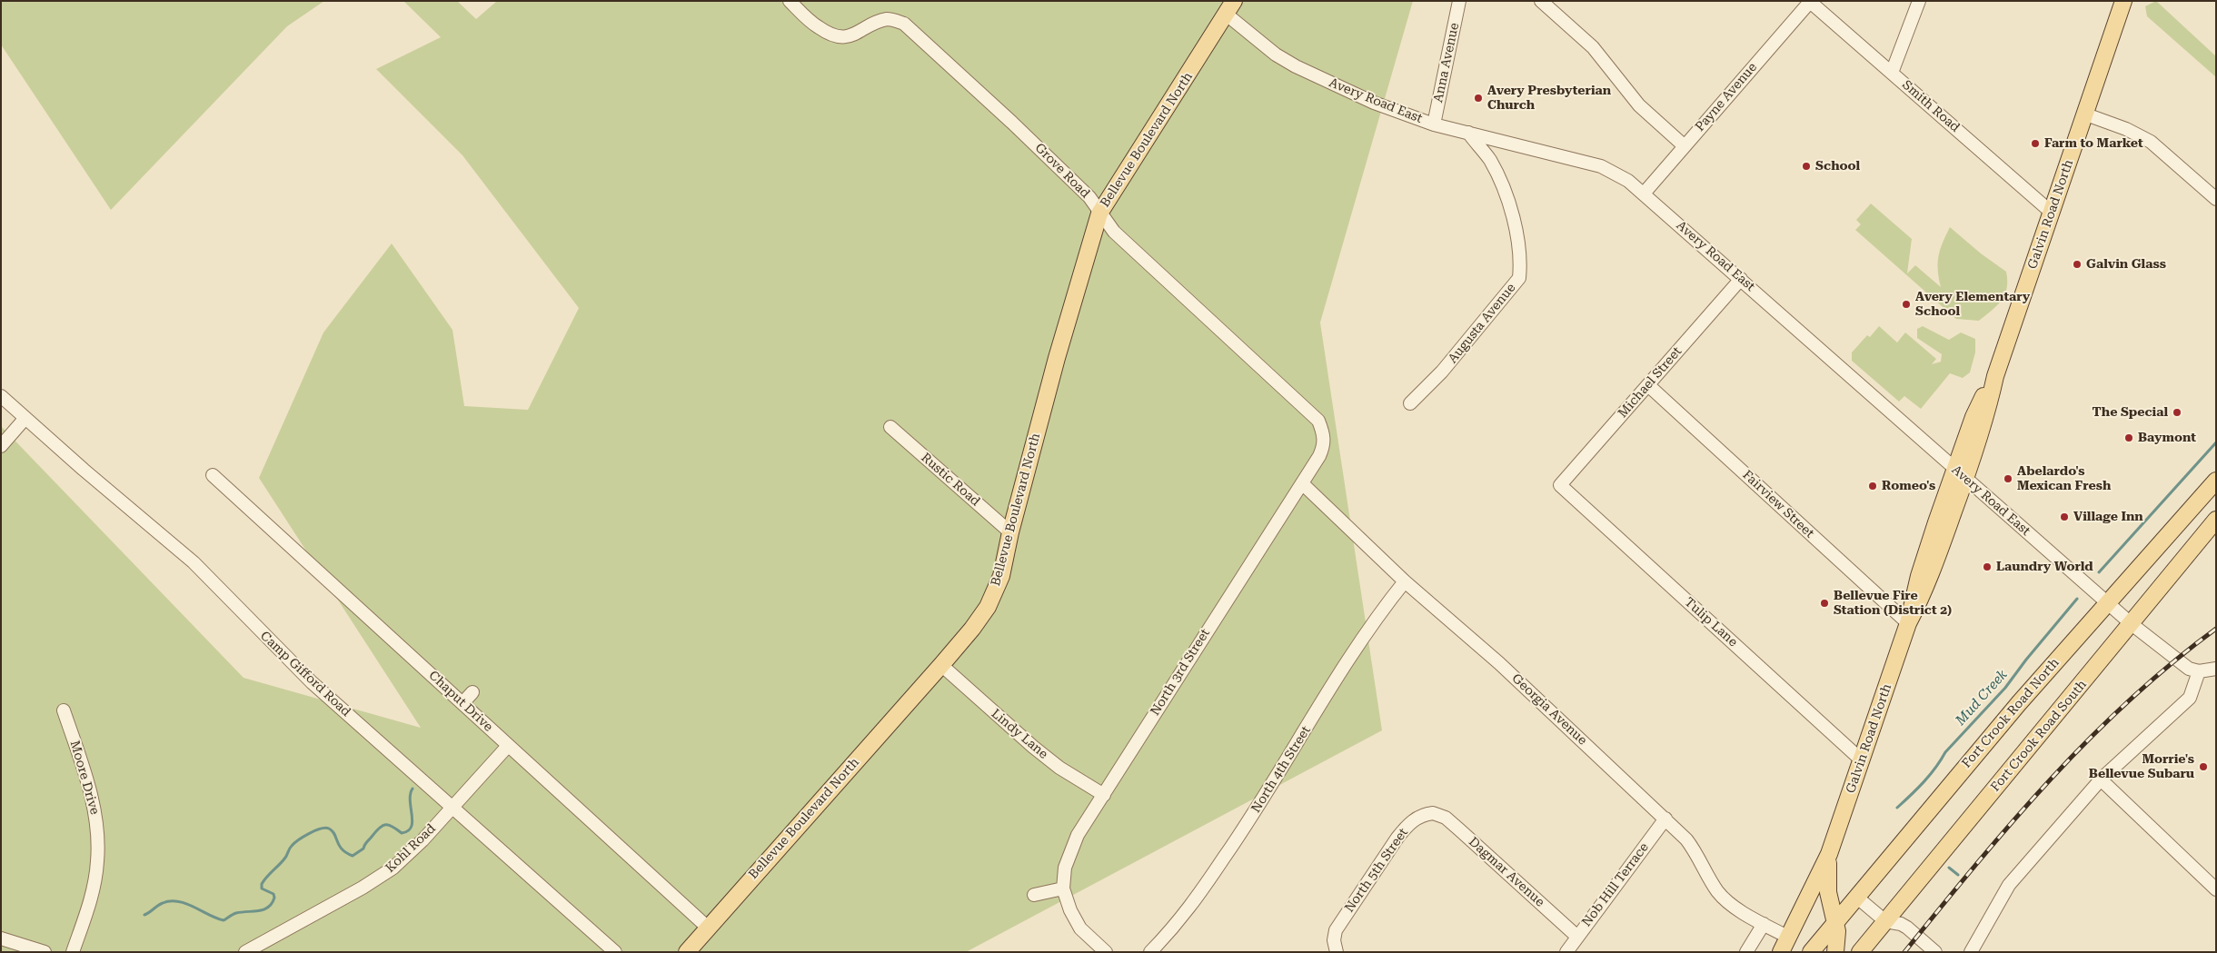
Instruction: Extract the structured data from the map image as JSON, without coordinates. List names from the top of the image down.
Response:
{
  "streets": {
    "main road": [
      "Bellevue Boulevard North",
      "Galvin Road North",
      "Fort Crook Road North",
      "Fort Crook Road South"
    ],
    "street": [
      "Anna Avenue",
      "Payne Avenue",
      "Avery Road East",
      "Smith Road",
      "Grove Road",
      "Augusta Avenue",
      "Michael Street",
      "Rustic Road",
      "Fairview Street",
      "Tulip Lane",
      "North 3rd Street",
      "Camp Gifford Road",
      "Chaput Drive",
      "Georgia Avenue",
      "Lindy Lane",
      "North 4th Street",
      "Moore Drive",
      "Kohl Road",
      "North 5th Street",
      "Dagmar Avenue",
      "Nob Hill Terrace"
    ]
  },
  "crossings": [
    ["Anna Avenue", "Avery Road East"],
    ["Payne Avenue", "Avery Road East"],
    ["Payne Avenue", "Smith Road"],
    ["Avery Road East", "Bellevue Boulevard North"],
    ["Avery Road East", "Galvin Road North"],
    ["Avery Road East", "Augusta Avenue"],
    ["Avery Road East", "Michael Street"],
    ["Avery Road East", "Fort Crook Road North"],
    ["Avery Road East", "Fort Crook Road South"],
    ["Smith Road", "Galvin Road North"],
    ["Bellevue Boulevard North", "Grove Road"],
    ["Bellevue Boulevard North", "Rustic Road"],
    ["Bellevue Boulevard North", "Chaput Drive"],
    ["Bellevue Boulevard North", "Lindy Lane"],
    ["Grove Road", "North 3rd Street"],
    ["Galvin Road North", "Fairview Street"],
    ["Galvin Road North", "Tulip Lane"],
    ["Michael Street", "Fairview Street"],
    ["Michael Street", "Tulip Lane"],
    ["North 3rd Street", "Georgia Avenue"],
    ["North 3rd Street", "Lindy Lane"],
    ["Camp Gifford Road", "Kohl Road"],
    ["Chaput Drive", "Kohl Road"],
    ["Georgia Avenue", "North 4th Street"],
    ["Georgia Avenue", "Nob Hill Terrace"],
    ["North 5th Street", "Dagmar Avenue"],
    ["Dagmar Avenue", "Nob Hill Terrace"]
  ],
  "water": ["Mud Creek"],
  "places": [
    "Avery Presbyterian Church",
    "Farm to Market",
    "School",
    "Galvin Glass",
    "Avery Elementary School",
    "The Special",
    "Baymont",
    "Abelardo's Mexican Fresh",
    "Romeo's",
    "Village Inn",
    "Laundry World",
    "Bellevue Fire Station (District 2)",
    "Morrie's Bellevue Subaru"
  ]
}
